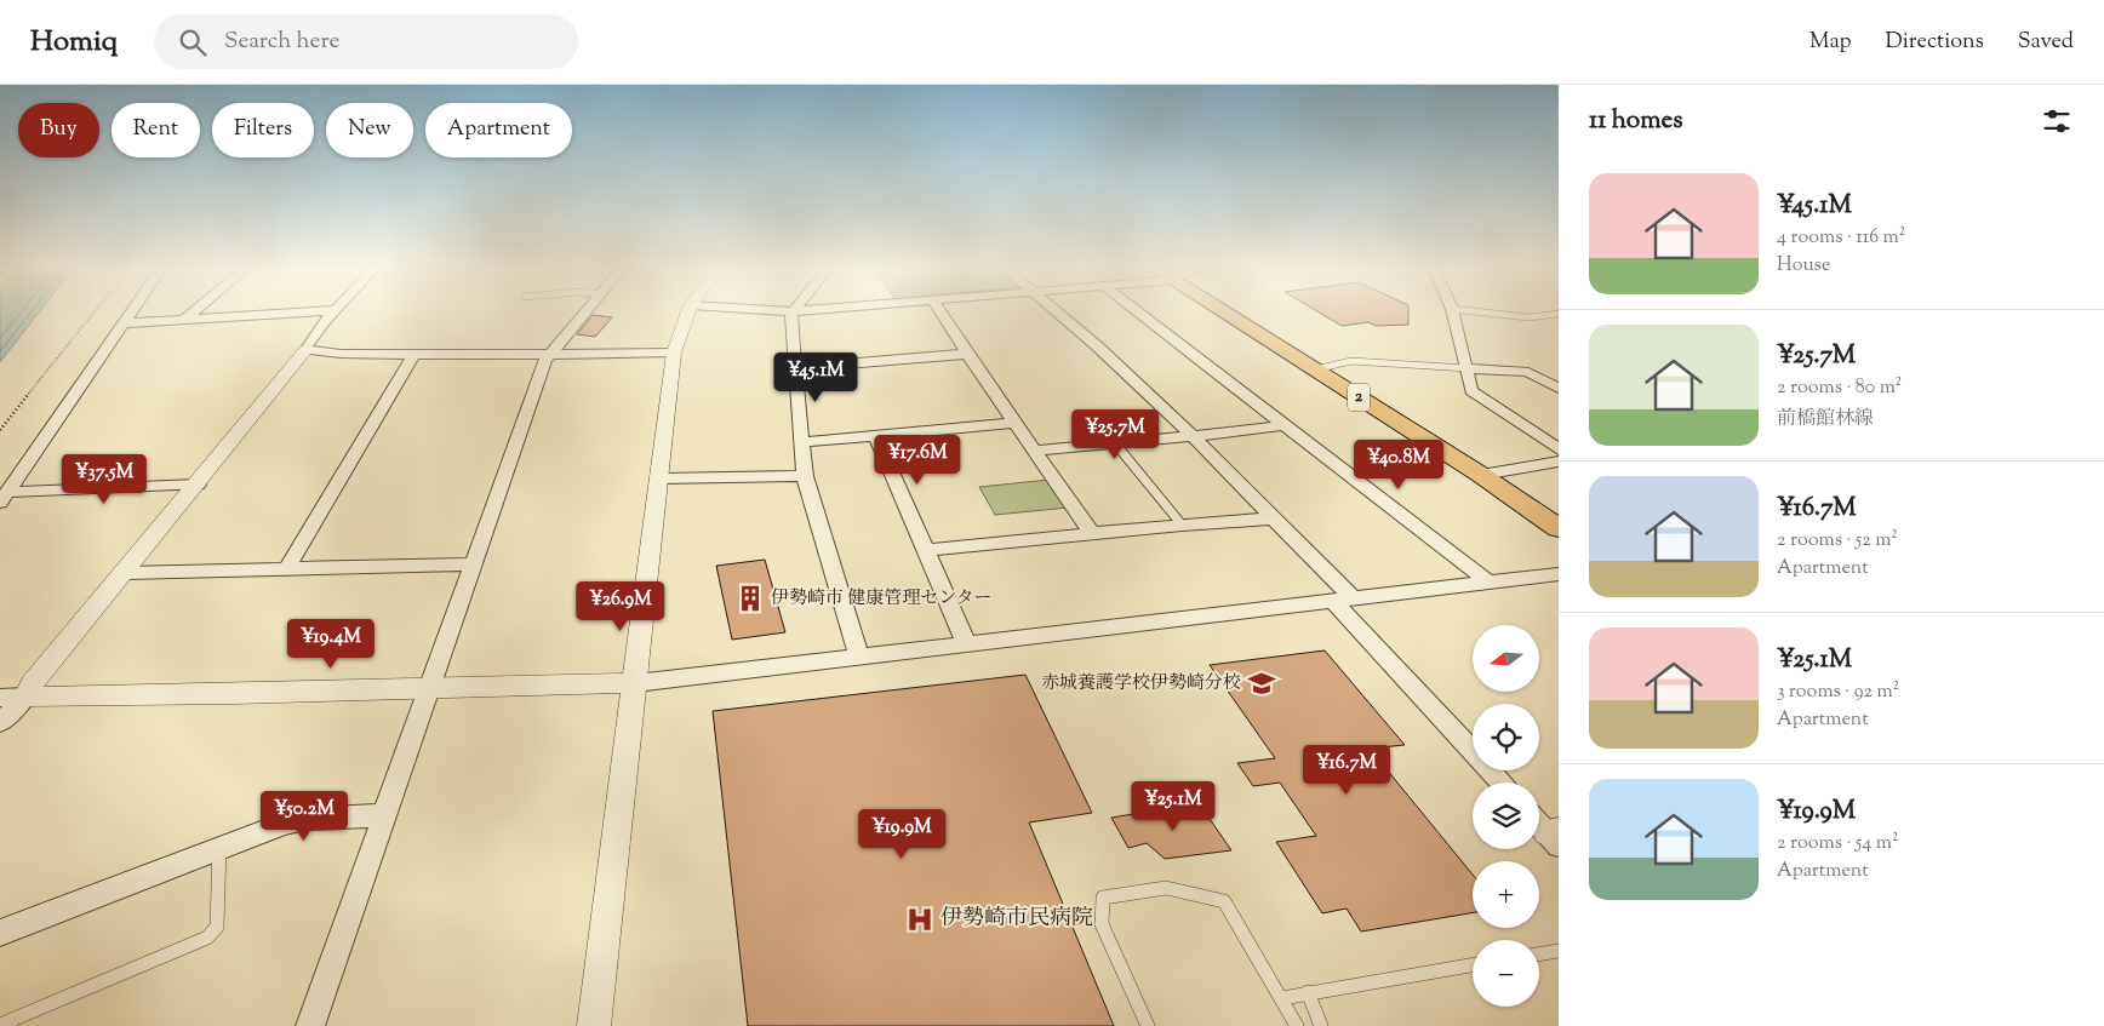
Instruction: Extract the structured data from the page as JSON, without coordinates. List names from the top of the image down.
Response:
{
  "streets": {
    "main road": ["2"]
  },
  "places": {
    "building": ["伊勢崎市 健康管理センター"],
    "school or university": ["赤城養護学校伊勢崎分校"],
    "hospital": ["伊勢崎市民病院"]
  },
  "north": "left",
  "page": {
    "header": "Homiq",
    "search": "Search here",
    "nav": ["Map", "Directions", "Saved"],
    "heading": "11 homes",
    "chip": [
      "Buy",
      "Rent",
      "Filters",
      "New",
      "Apartment"
    ],
    "list": [
      {
        "name": "¥45.1M",
        "note": "4 rooms · 116 m² · House"
      },
      {
        "name": "¥25.7M",
        "note": "2 rooms · 80 m² · 前橋館林線"
      },
      {
        "name": "¥16.7M",
        "note": "2 rooms · 52 m² · Apartment"
      },
      {
        "name": "¥25.1M",
        "note": "3 rooms · 92 m² · Apartment"
      },
      {
        "name": "¥19.9M",
        "note": "2 rooms · 54 m² · Apartment"
      }
    ],
    "price": [
      "¥45.1M",
      "¥25.7M",
      "¥17.6M",
      "¥40.8M",
      "¥37.5M",
      "¥26.9M",
      "¥19.4M",
      "¥16.7M",
      "¥25.1M",
      "¥50.2M",
      "¥19.9M"
    ],
    "map_buttons": ["+", "−"]
  }
}
